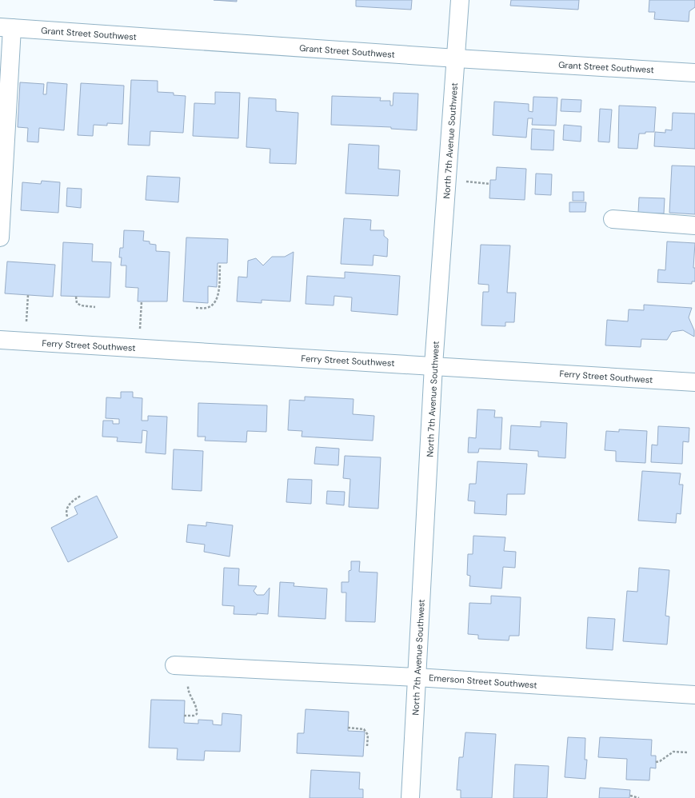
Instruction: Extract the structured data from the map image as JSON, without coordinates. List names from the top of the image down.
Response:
{
  "streets": {
    "street": [
      "Grant Street Southwest",
      "North 7th Avenue Southwest",
      "Ferry Street Southwest",
      "Emerson Street Southwest"
    ]
  },
  "crossings": [
    ["Grant Street Southwest", "North 7th Avenue Southwest"],
    ["North 7th Avenue Southwest", "Ferry Street Southwest"],
    ["North 7th Avenue Southwest", "Emerson Street Southwest"]
  ]
}
